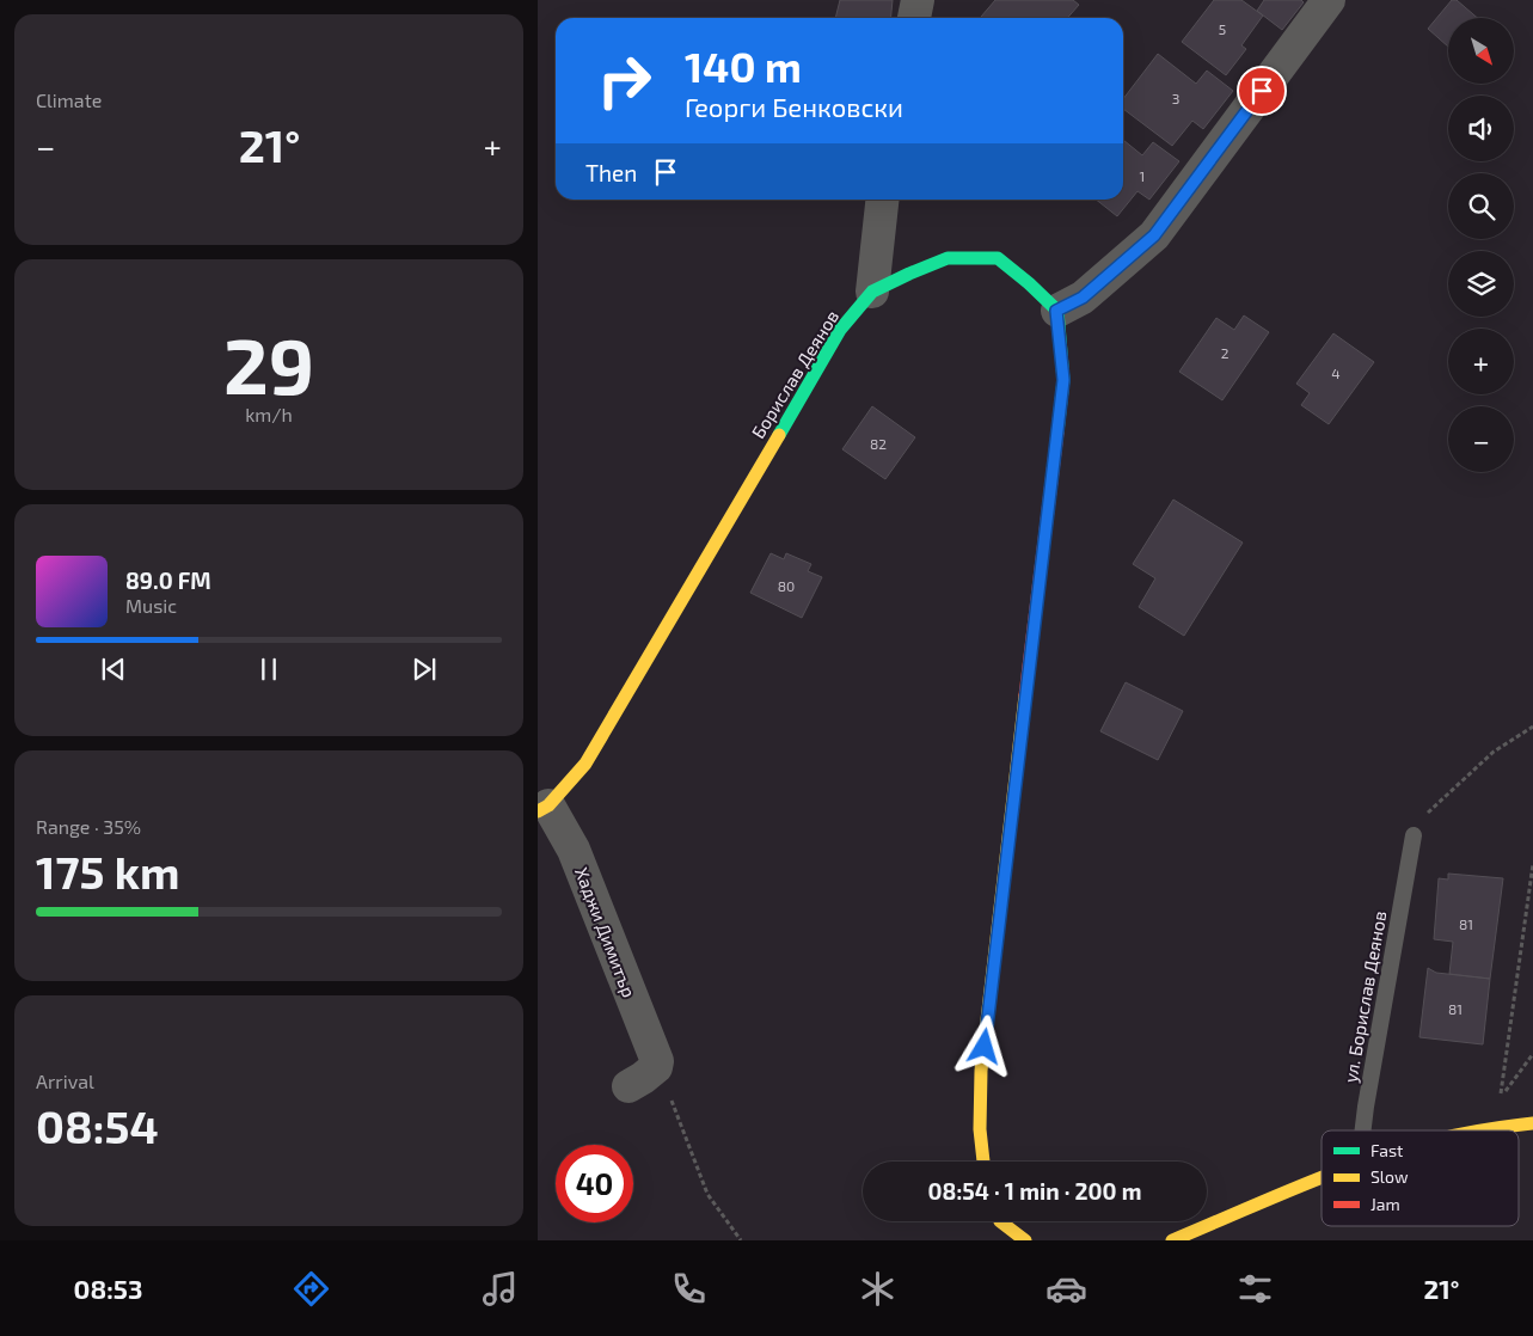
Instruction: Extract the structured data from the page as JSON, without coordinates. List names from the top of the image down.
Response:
{
  "streets": {
    "street": ["Борислав Деянов", "Хаджи Димитър"],
    "lane": ["ул. Борислав Деянов"]
  },
  "crossings": [
    ["Борислав Деянов", "Хаджи Димитър"]
  ],
  "house_numbers": [
    "5",
    "3",
    "1",
    "2",
    "4",
    "82",
    "80",
    "81",
    "81"
  ],
  "legend": ["Fast", "Slow", "Jam"],
  "north": "bottom right",
  "page": {
    "tile": [
      "Climate",
      ["29", "km/h"],
      ["Range · 35%", "175 km"],
      ["Arrival", "08:54"]
    ],
    "map_buttons": ["+", "−"],
    "turn": ["140 m", "Георги Бенковски"],
    "heat": ["−", "21°", "+"],
    "then": "Then",
    "song": ["89.0 FM", "Music"],
    "limit": "40",
    "trip": "08:54 · 1 min · 200 m",
    "tabs": ["08:53", "21°"]
  }
}
